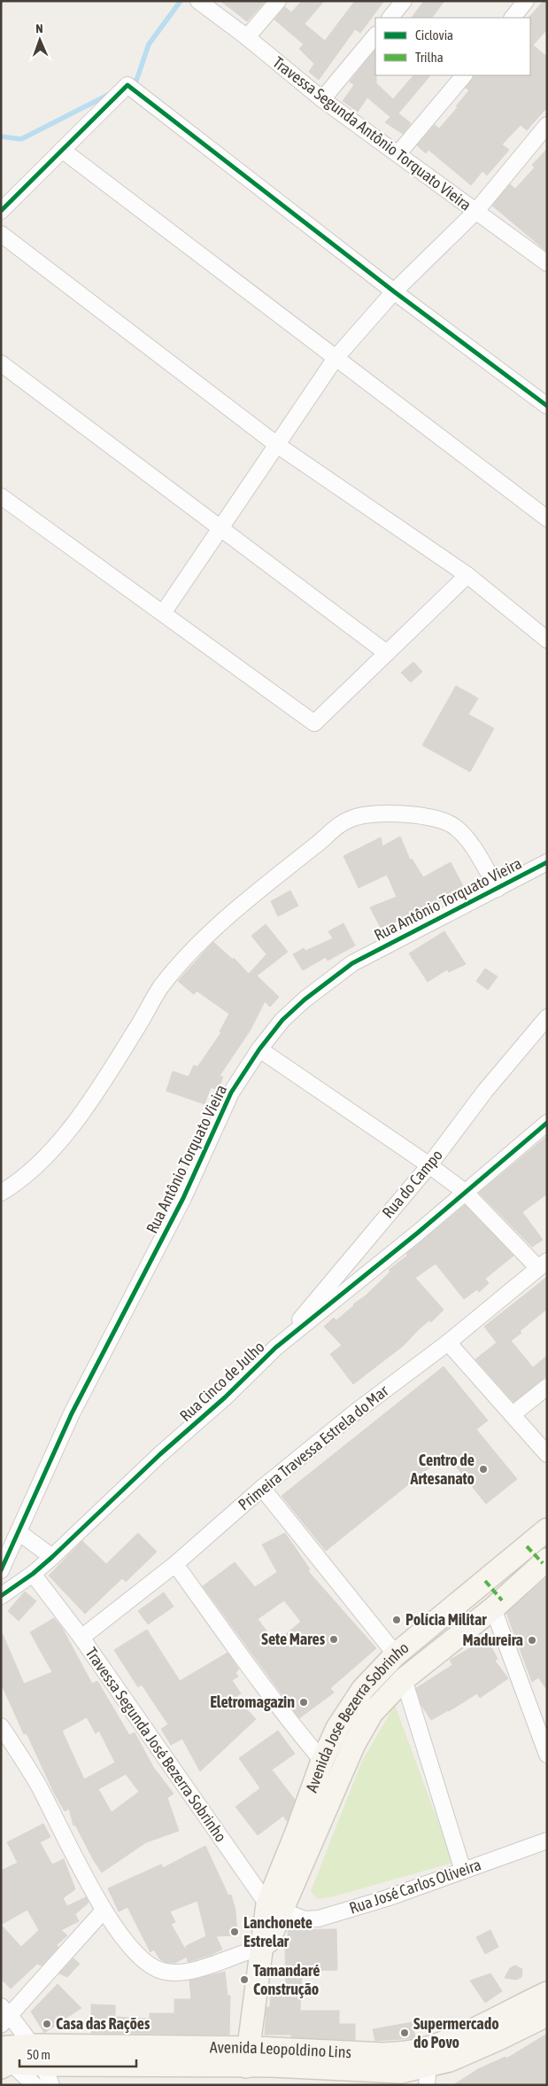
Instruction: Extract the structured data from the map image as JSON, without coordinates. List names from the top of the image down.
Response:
{
  "streets": {
    "main road": ["Avenida Jose Bezerra Sobrinho", "Avenida Leopoldino Lins"],
    "street": [
      "Travessa Segunda Antônio Torquato Vieira",
      "Rua Antônio Torquato Vieira",
      "Rua do Campo",
      "Rua Cinco de Julho",
      "Primeira Travessa Estrela do Mar",
      "Travessa Segunda José Bezerra Sobrinho",
      "Rua José Carlos Oliveira"
    ]
  },
  "crossings": [
    ["Rua do Campo", "Rua Cinco de Julho"],
    ["Rua Cinco de Julho", "Travessa Segunda José Bezerra Sobrinho"],
    ["Primeira Travessa Estrela do Mar", "Travessa Segunda José Bezerra Sobrinho"],
    ["Avenida Jose Bezerra Sobrinho", "Travessa Segunda José Bezerra Sobrinho"],
    ["Avenida Jose Bezerra Sobrinho", "Rua José Carlos Oliveira"],
    ["Avenida Jose Bezerra Sobrinho", "Avenida Leopoldino Lins"],
    ["Travessa Segunda José Bezerra Sobrinho", "Rua José Carlos Oliveira"]
  ],
  "places": [
    "Centro de Artesanato",
    "Polícia Militar",
    "Sete Mares",
    "Madureira",
    "Eletromagazin",
    "Lanchonete Estrelar",
    "Tamandaré Construção",
    "Casa das Rações",
    "Supermercado do Povo"
  ],
  "legend": ["Ciclovia", "Trilha"],
  "scale_bar": "50 m",
  "north": "top"
}
